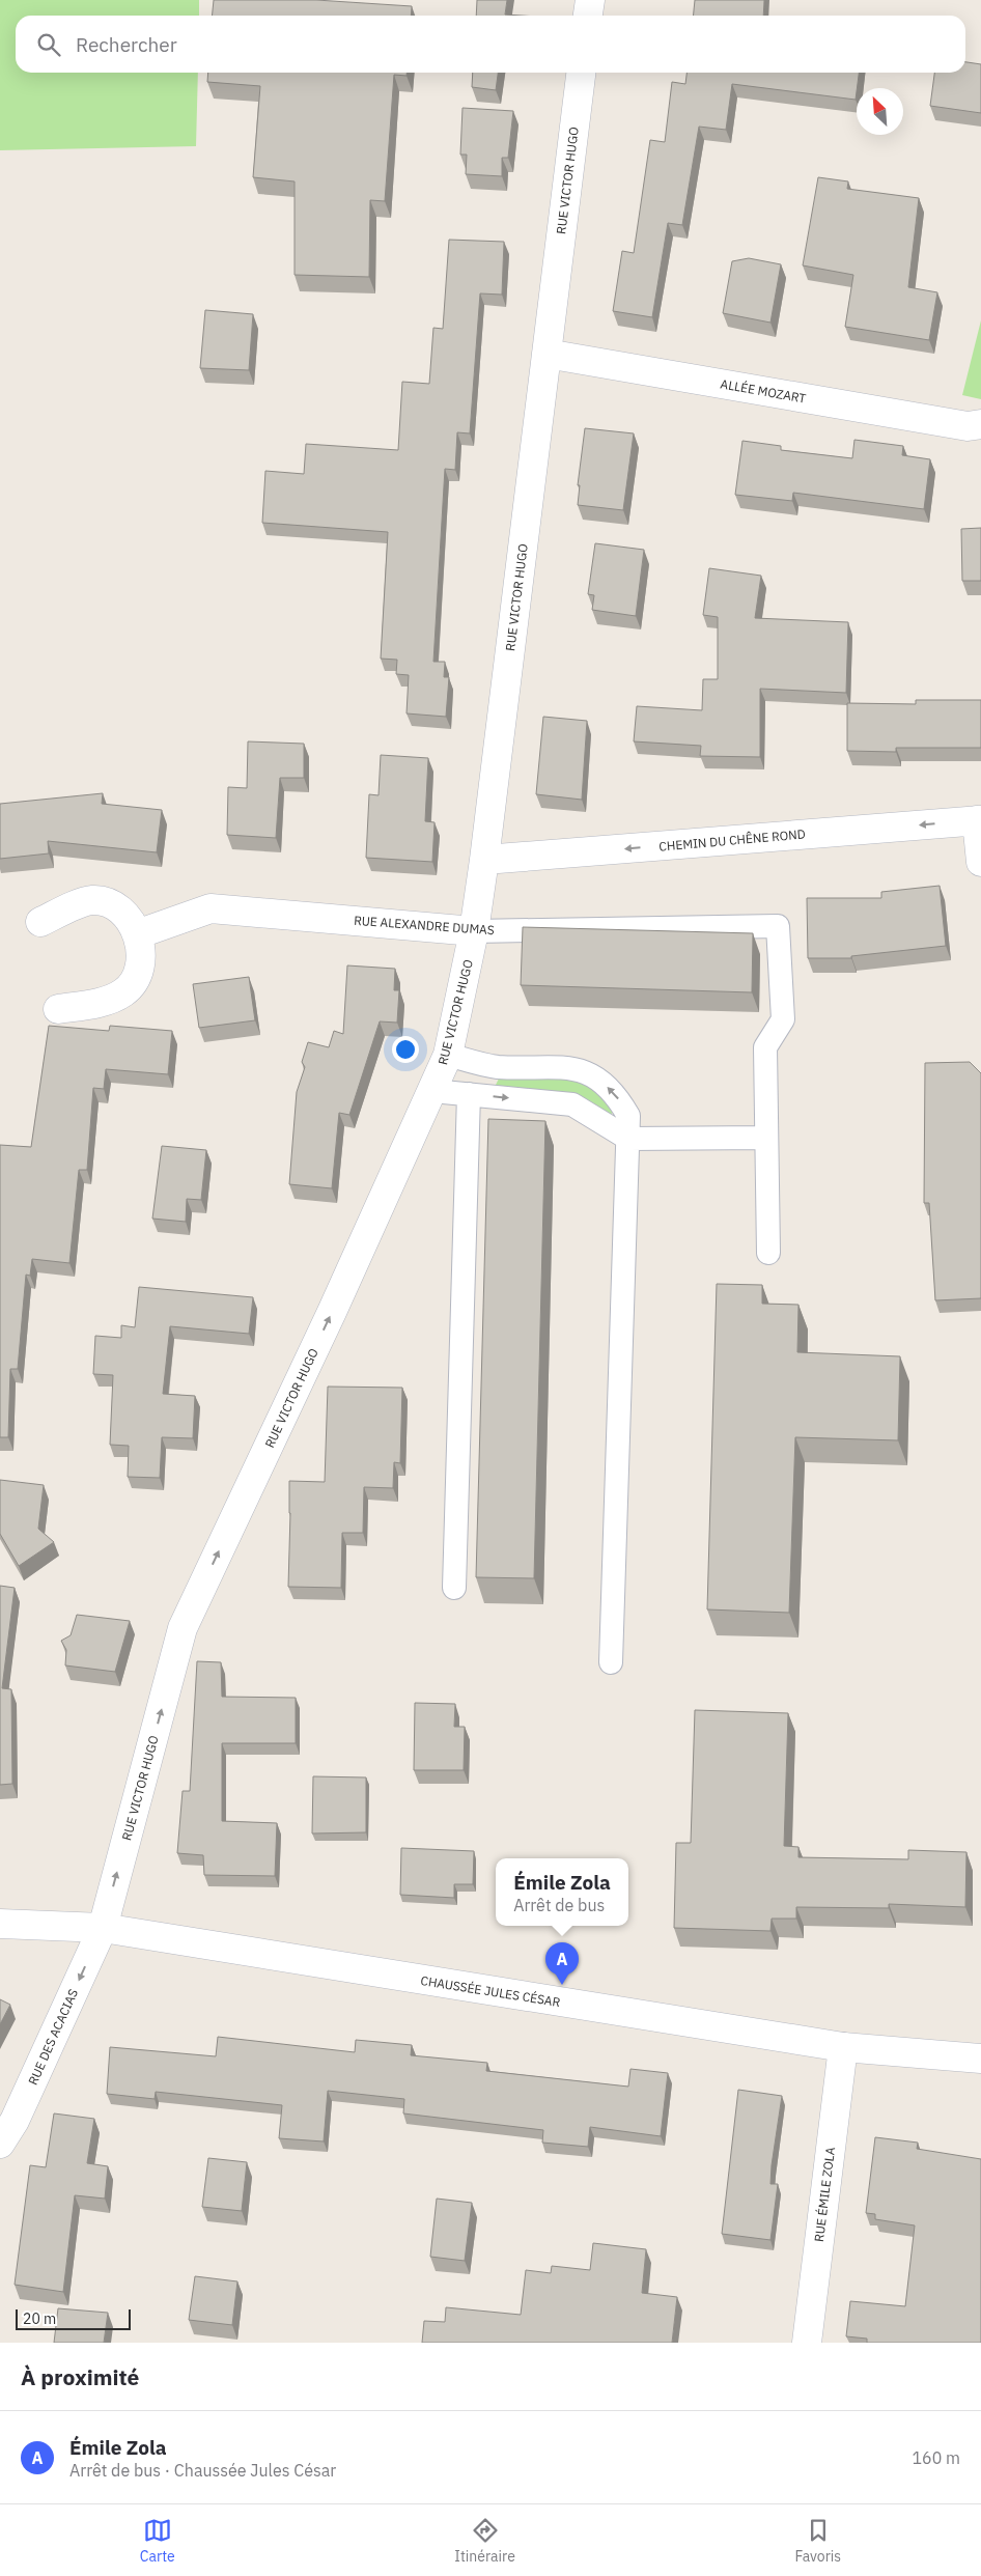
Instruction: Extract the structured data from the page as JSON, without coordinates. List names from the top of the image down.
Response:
{
  "streets": {
    "street": [
      "RUE VICTOR HUGO",
      "ALLÉE MOZART",
      "CHEMIN DU CHÊNE ROND",
      "RUE ALEXANDRE DUMAS",
      "CHAUSSÉE JULES CÉSAR",
      "RUE DES ACACIAS",
      "RUE ÉMILE ZOLA"
    ]
  },
  "crossings": [
    ["RUE VICTOR HUGO", "ALLÉE MOZART"],
    ["RUE VICTOR HUGO", "CHEMIN DU CHÊNE ROND"],
    ["RUE VICTOR HUGO", "RUE ALEXANDRE DUMAS"],
    ["RUE VICTOR HUGO", "CHAUSSÉE JULES CÉSAR"],
    ["RUE VICTOR HUGO", "RUE DES ACACIAS"],
    ["CHAUSSÉE JULES CÉSAR", "RUE DES ACACIAS"],
    ["CHAUSSÉE JULES CÉSAR", "RUE ÉMILE ZOLA"]
  ],
  "one_way": ["RUE VICTOR HUGO", "CHEMIN DU CHÊNE ROND", "RUE DES ACACIAS"],
  "scale_bar": "20 m",
  "north": "top left",
  "page": {
    "search": "Rechercher",
    "popup": ["Émile Zola", "Arrêt de bus"],
    "pins": "A",
    "scale": "20 m",
    "heading": "À proximité",
    "list": [
      {
        "mark": "A",
        "name": "Émile Zola",
        "note": "Arrêt de bus · Chaussée Jules César",
        "value": "160 m"
      }
    ],
    "nav": ["Carte", "Itinéraire", "Favoris"]
  }
}
